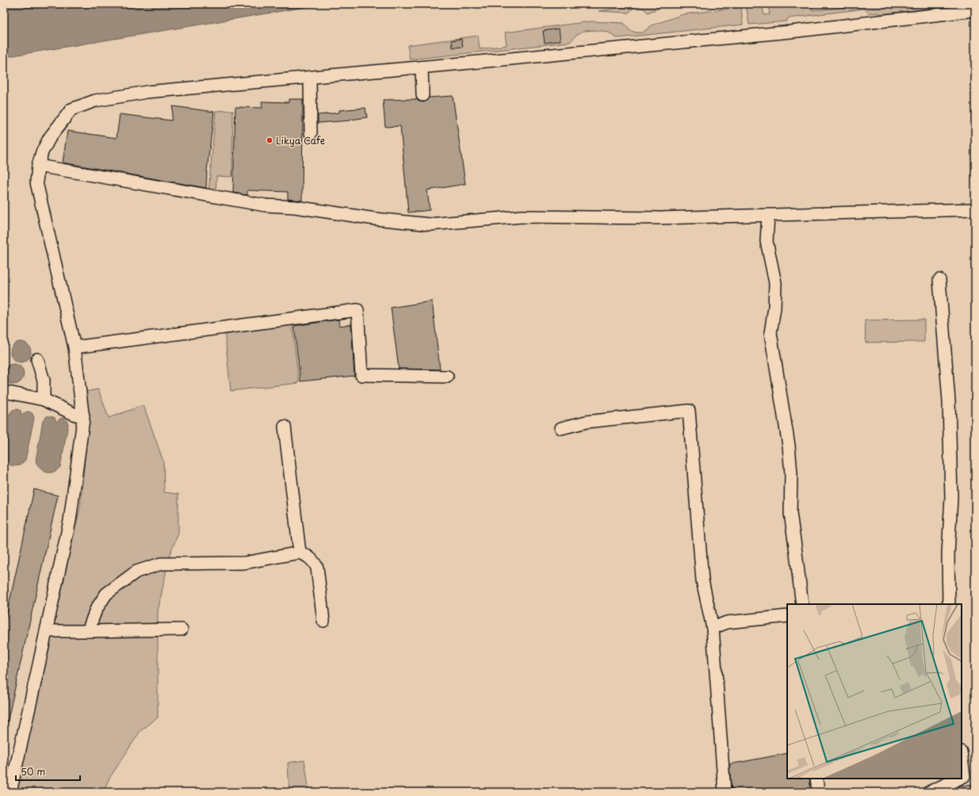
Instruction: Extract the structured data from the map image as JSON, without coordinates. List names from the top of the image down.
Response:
{
  "places": ["Likya Cafe"],
  "scale_bar": "50 m"
}
